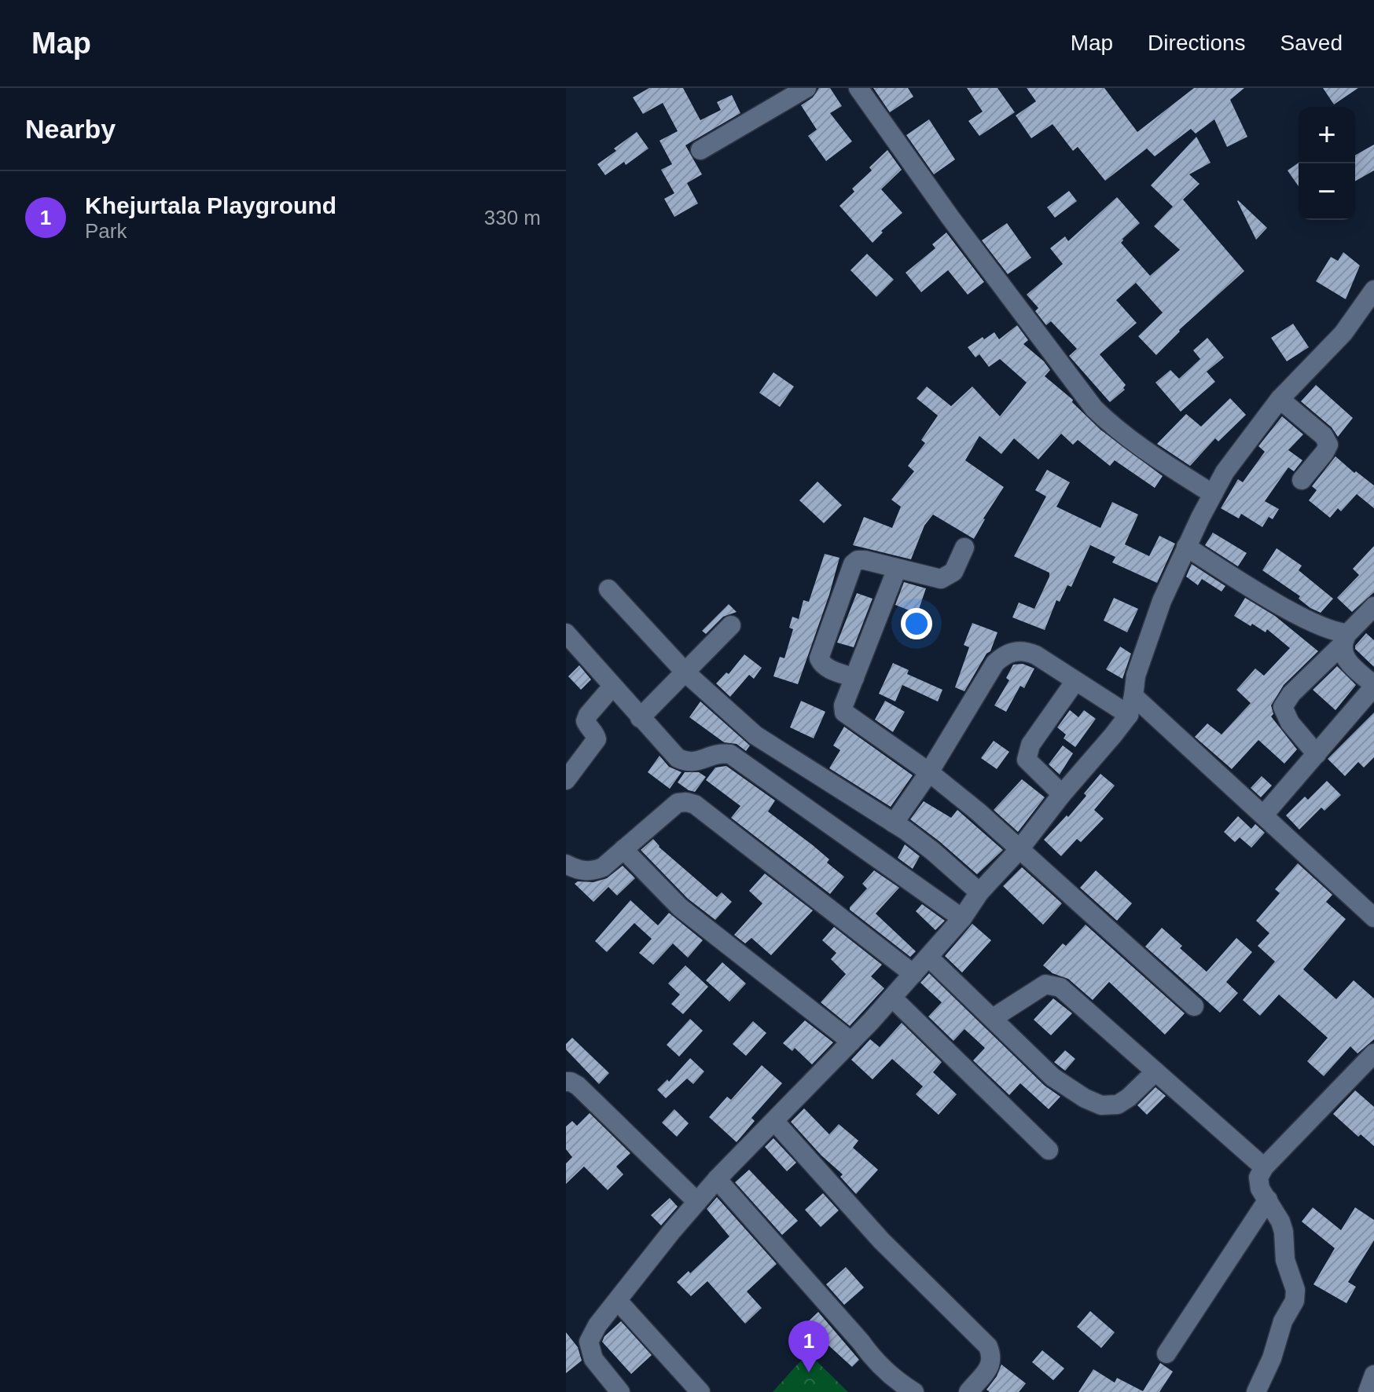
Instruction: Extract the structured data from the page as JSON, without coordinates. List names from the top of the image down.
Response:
{
  "page": {
    "header": "Map",
    "nav": ["Map", "Directions", "Saved"],
    "heading": "Nearby",
    "map_buttons": ["+", "−"],
    "list": [
      {
        "mark": "1",
        "name": "Khejurtala Playground",
        "note": "Park",
        "value": "330 m"
      }
    ],
    "pins": "1"
  }
}
